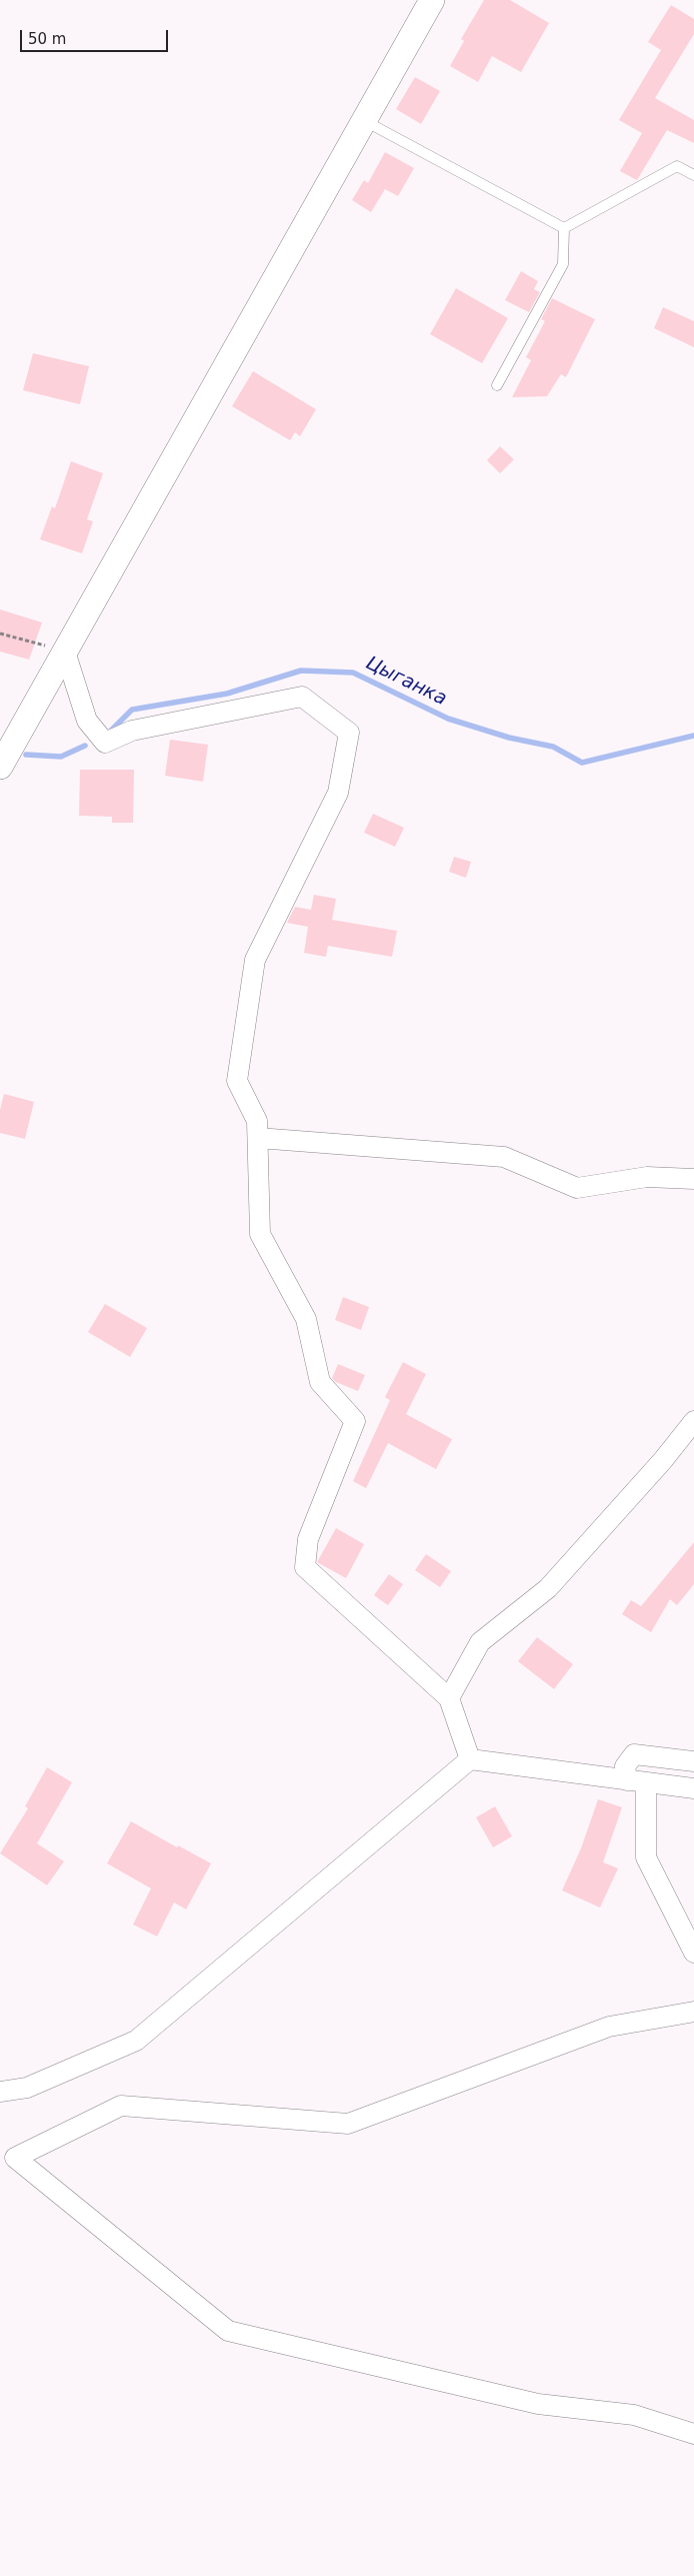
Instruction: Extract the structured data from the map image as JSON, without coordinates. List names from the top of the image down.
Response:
{
  "water": ["Цыганка"],
  "scale_bar": "50 m"
}
